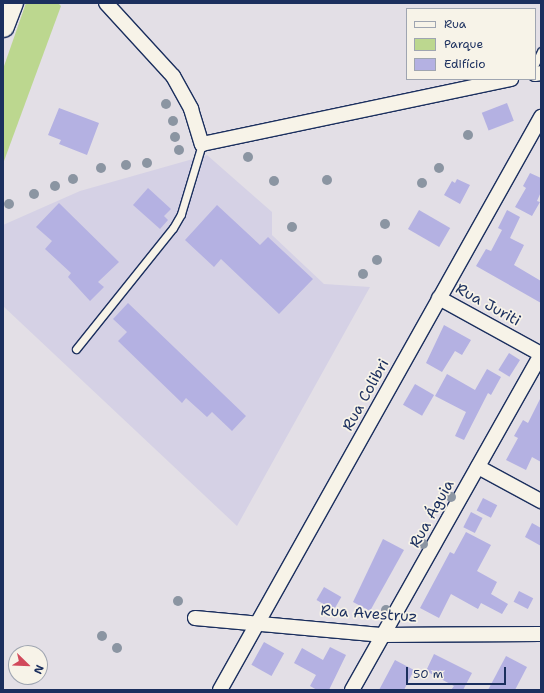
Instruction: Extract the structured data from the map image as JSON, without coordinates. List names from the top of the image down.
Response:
{
  "streets": {
    "street": [
      "Rua Juriti",
      "Rua Colibri",
      "Rua Águia",
      "Rua Avestruz"
    ]
  },
  "crossings": [
    ["Rua Juriti", "Rua Colibri"],
    ["Rua Juriti", "Rua Águia"],
    ["Rua Colibri", "Rua Avestruz"],
    ["Rua Águia", "Rua Avestruz"]
  ],
  "legend": ["Rua", "Parque", "Edifício"],
  "scale_bar": "50 m",
  "north": "bottom right"
}
